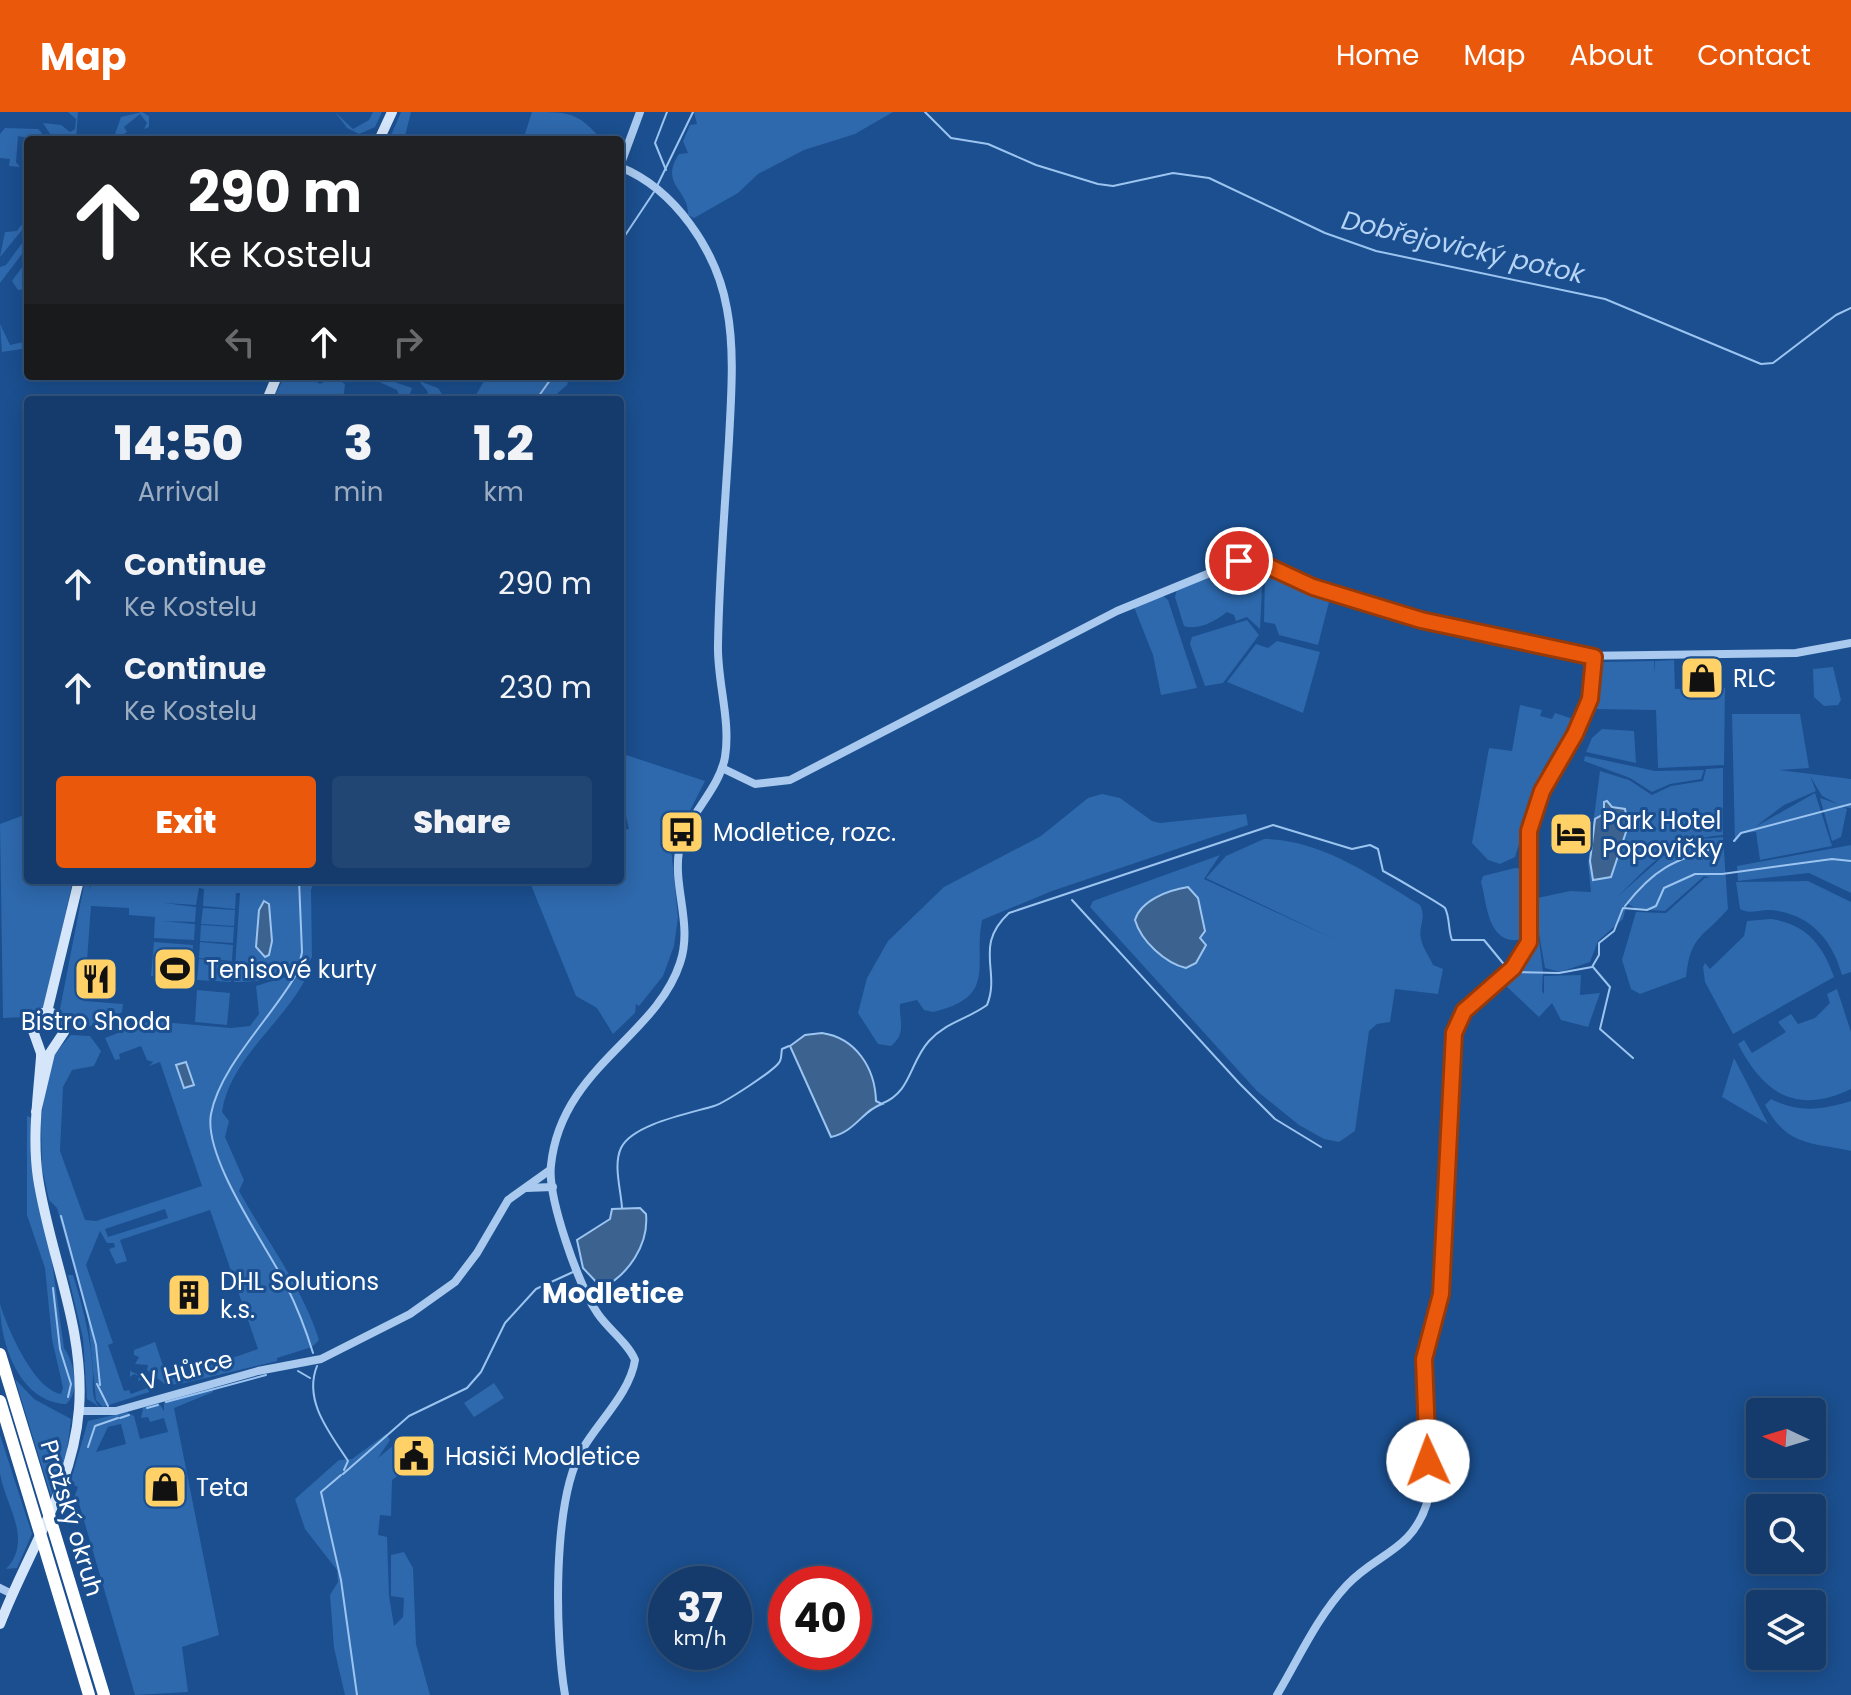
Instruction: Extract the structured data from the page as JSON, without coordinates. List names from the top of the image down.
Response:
{
  "streets": {
    "highway": ["Pražský okruh"],
    "street": ["V Hůrce"]
  },
  "districts": ["Modletice"],
  "water": ["Dobřejovický potok"],
  "places": {
    "shop": ["RLC", "Teta"],
    "bus stop": ["Modletice, rozc."],
    "hotel": ["Park Hotel Popovičky"],
    "sports": ["Tenisové kurty"],
    "restaurant": ["Bistro Shoda"],
    "building": ["DHL Solutions k.s."],
    "public building": ["Hasiči Modletice"]
  },
  "north": "left",
  "page": {
    "header": "Map",
    "nav": [
      "Home",
      "Map",
      "About",
      "Contact"
    ],
    "turn": ["290 m", "Ke Kostelu"],
    "eta": [
      "14:50",
      "Arrival",
      "3",
      "min",
      "1.2",
      "km"
    ],
    "list": [
      {
        "name": "Continue",
        "note": "Ke Kostelu",
        "value": "290 m"
      },
      {
        "name": "Continue",
        "note": "Ke Kostelu",
        "value": "230 m"
      }
    ],
    "buttons": ["Exit", "Share"],
    "speed": "37 km/h",
    "limit": "40"
  }
}
